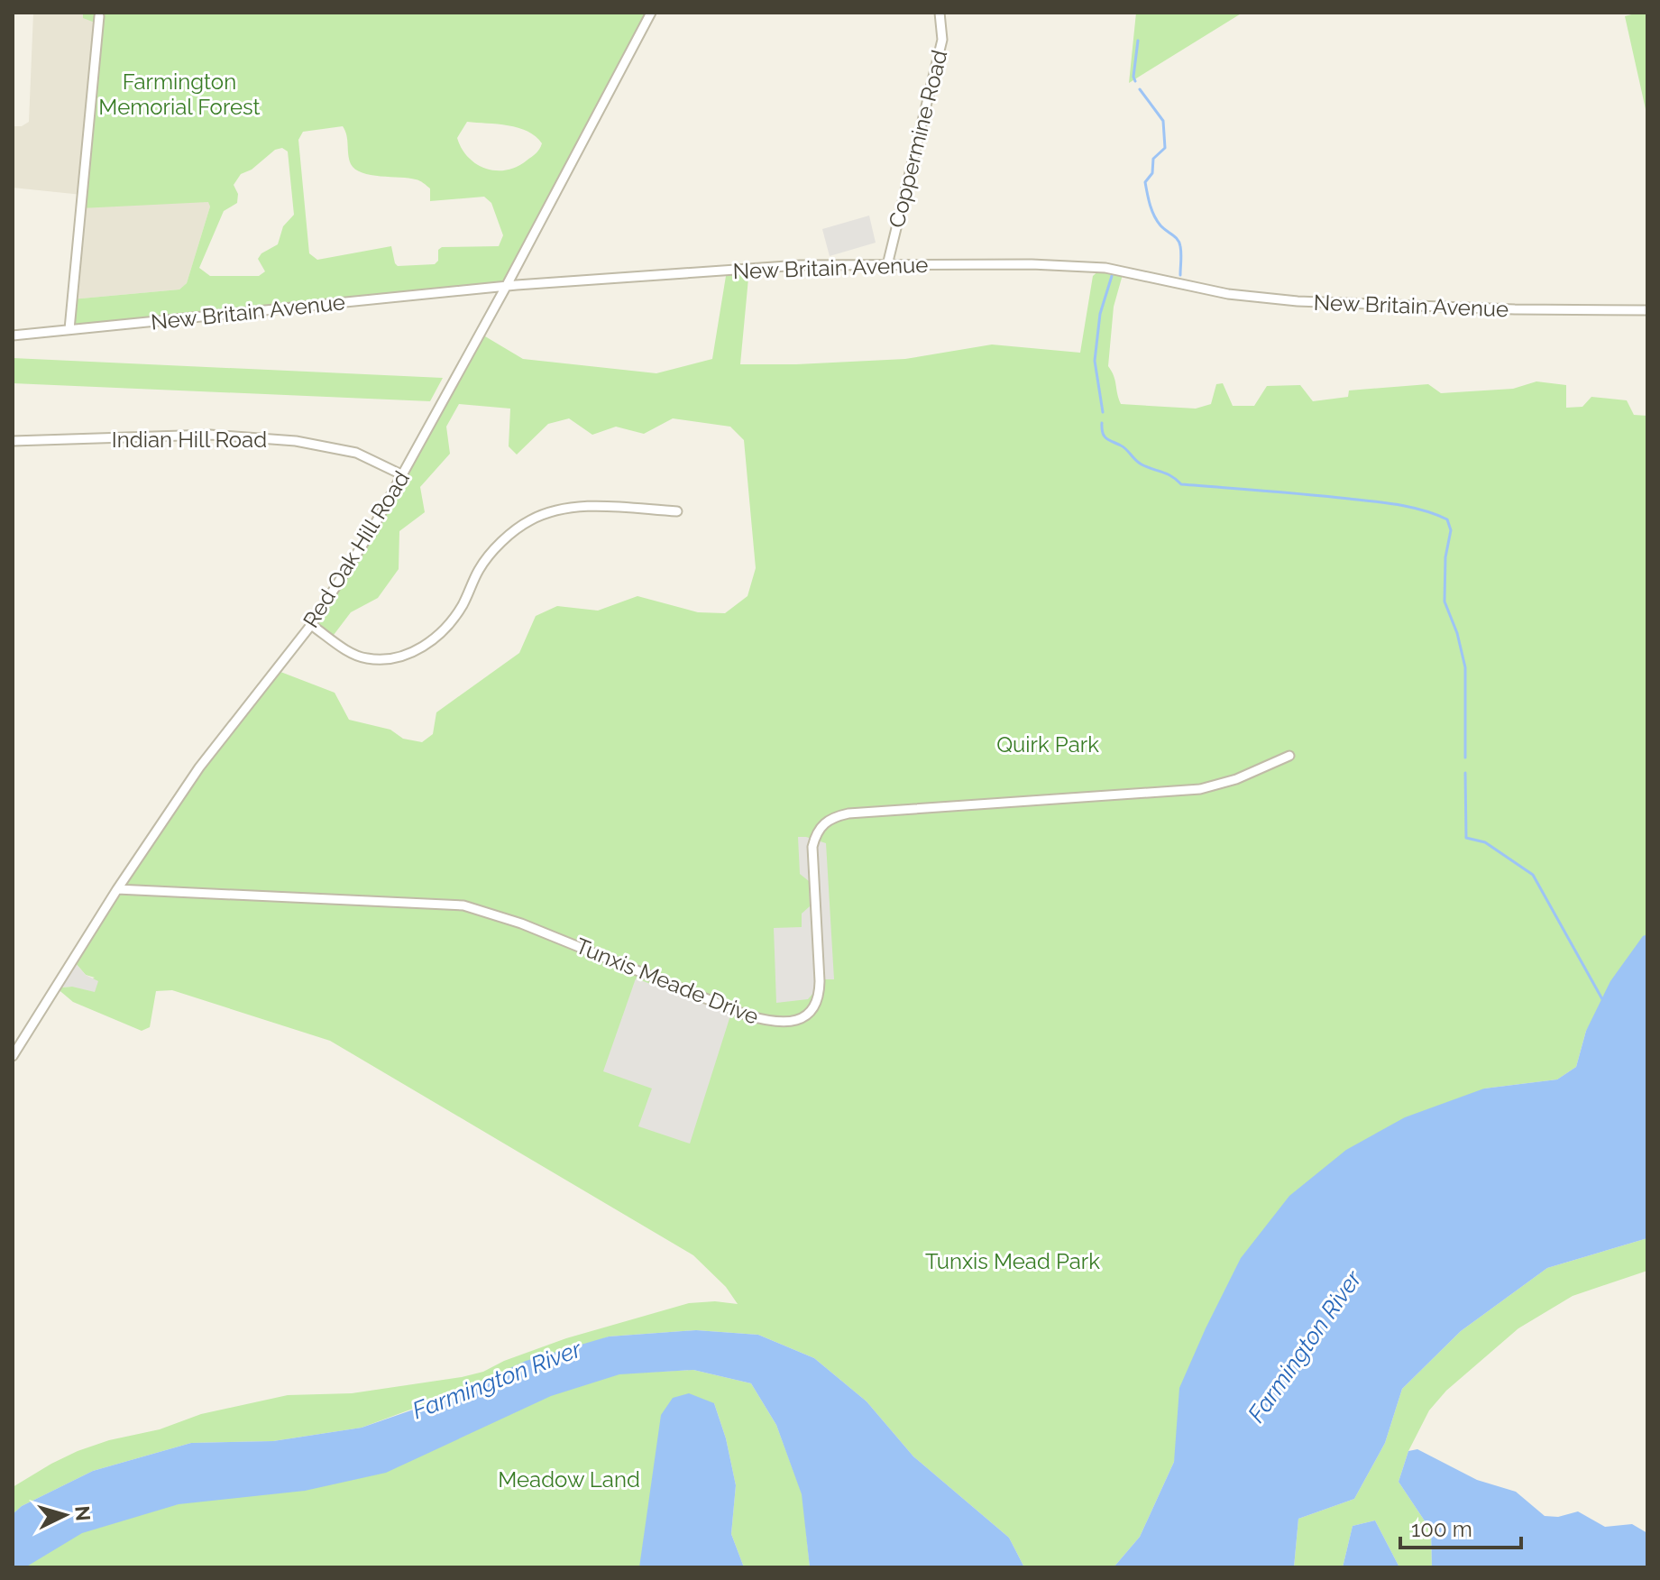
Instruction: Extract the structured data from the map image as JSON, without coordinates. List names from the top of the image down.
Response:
{
  "streets": {
    "street": [
      "Coppermine Road",
      "New Britain Avenue",
      "Indian Hill Road",
      "Red Oak Hill Road",
      "Tunxis Meade Drive"
    ]
  },
  "crossings": [
    ["Coppermine Road", "New Britain Avenue"],
    ["New Britain Avenue", "Red Oak Hill Road"],
    ["Indian Hill Road", "Red Oak Hill Road"],
    ["Red Oak Hill Road", "Tunxis Meade Drive"]
  ],
  "water": ["Farmington River"],
  "parks": [
    "Farmington Memorial Forest",
    "Quirk Park",
    "Tunxis Mead Park",
    "Meadow Land"
  ],
  "scale_bar": "100 m",
  "north": "right"
}
